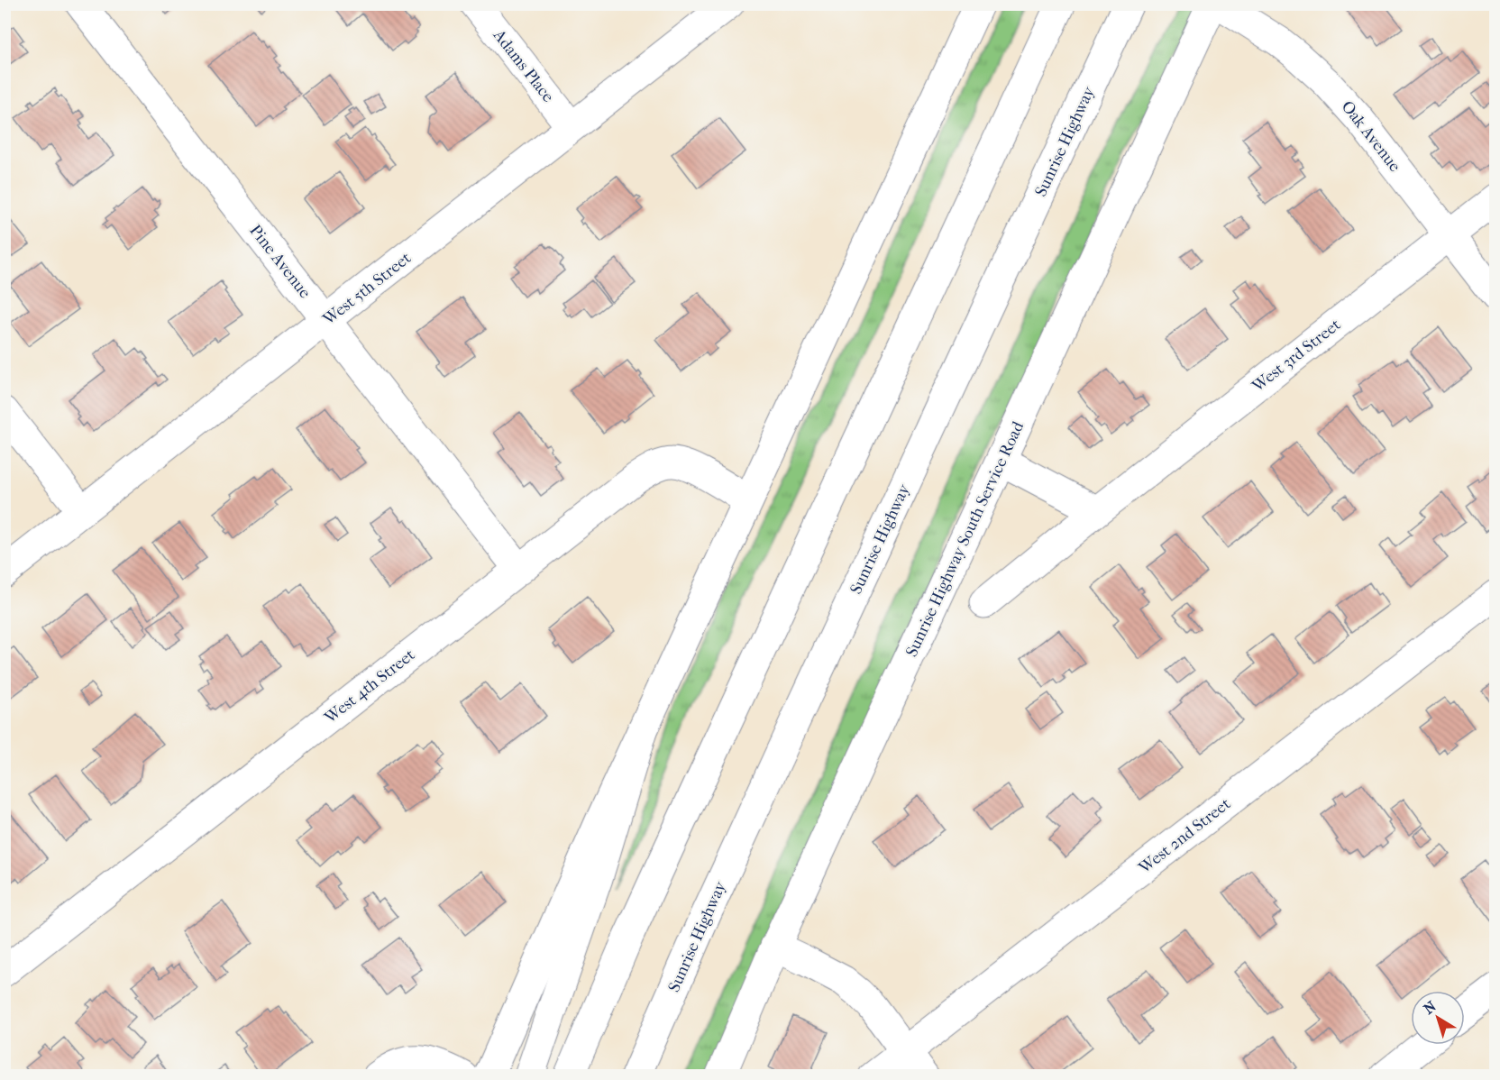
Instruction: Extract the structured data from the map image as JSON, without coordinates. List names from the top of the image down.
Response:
{
  "streets": {
    "main road": [
      "Adams Place",
      "Oak Avenue",
      "Sunrise Highway",
      "Pine Avenue",
      "West 5th Street",
      "West 3rd Street",
      "Sunrise Highway South Service Road",
      "West 4th Street",
      "West 2nd Street"
    ]
  },
  "crossings": [
    ["Adams Place", "West 5th Street"],
    ["Oak Avenue", "West 3rd Street"],
    ["Pine Avenue", "West 5th Street"],
    ["Pine Avenue", "West 4th Street"]
  ],
  "north": "top left"
}
